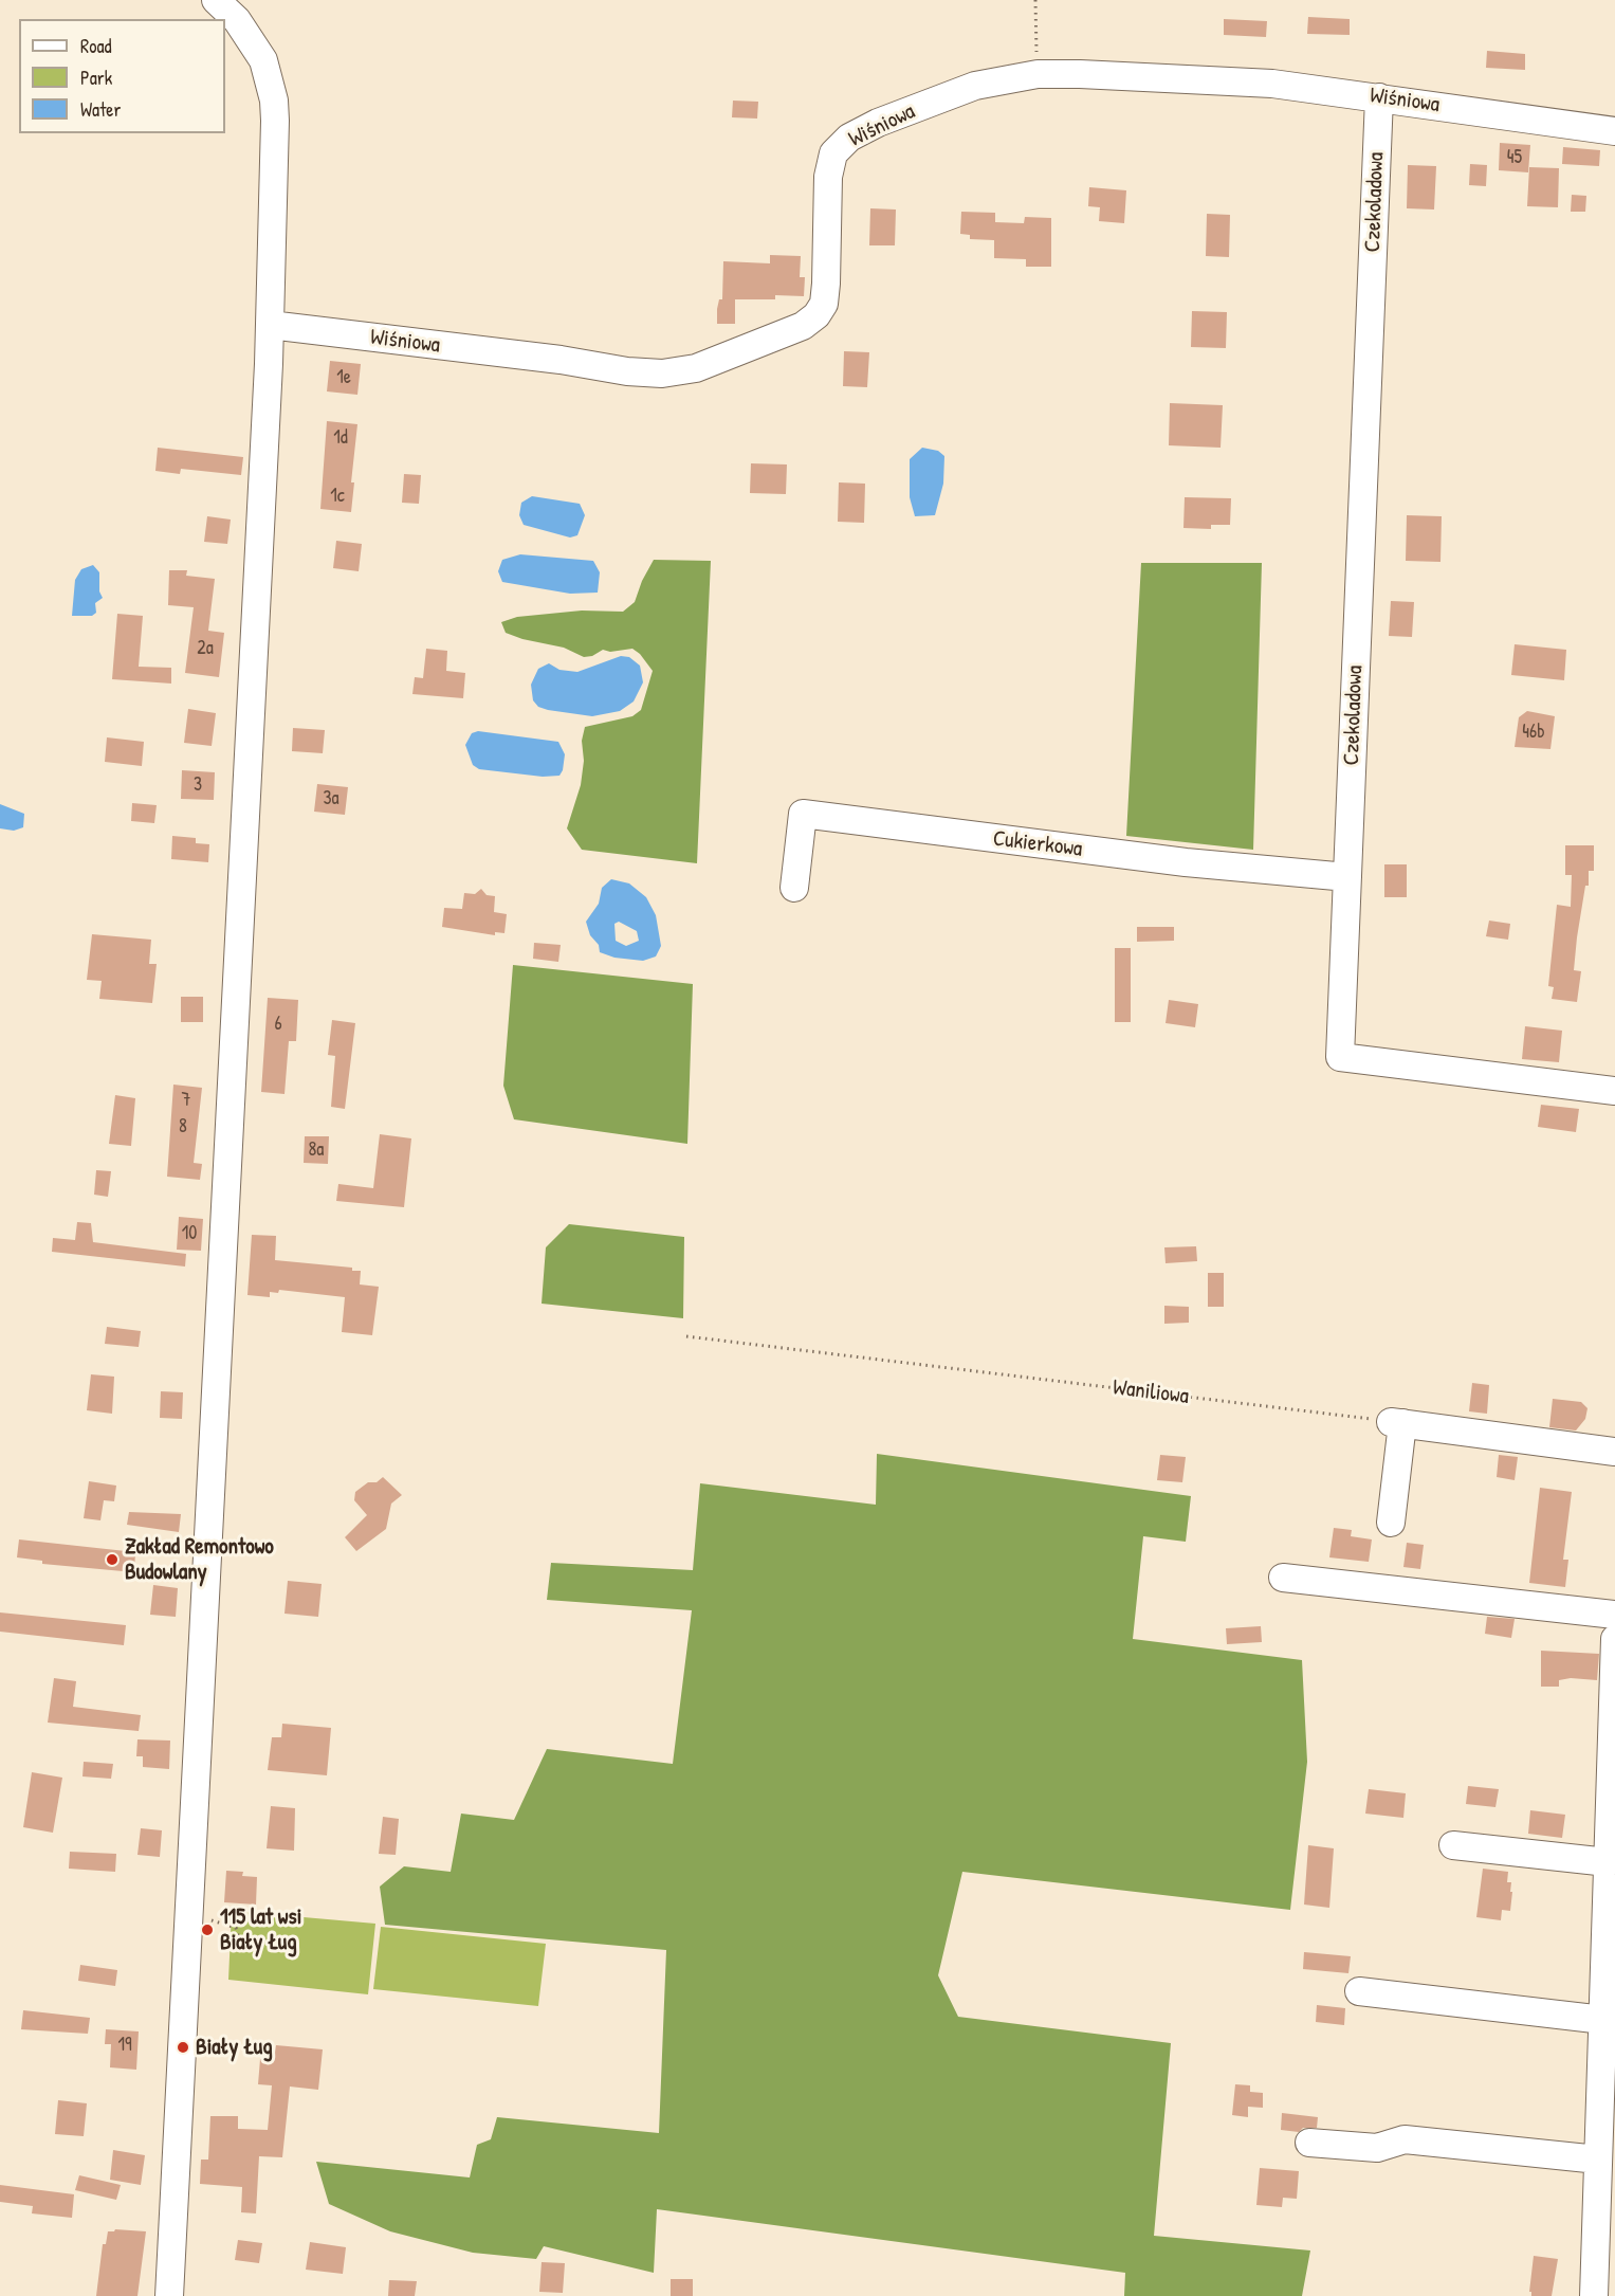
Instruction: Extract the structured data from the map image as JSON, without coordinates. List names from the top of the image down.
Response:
{
  "streets": {
    "street": ["Wiśniowa", "Czekoladowa", "Cukierkowa"],
    "path": ["Waniliowa"]
  },
  "crossings": [
    ["Wiśniowa", "Czekoladowa"],
    ["Czekoladowa", "Cukierkowa"]
  ],
  "places": ["Zakład Remontowo Budowlany", "115 lat wsi Biały Ług", "Biały Ług"],
  "house_numbers": [
    "45",
    "1e",
    "1d",
    "1c",
    "2a",
    "46b",
    "3",
    "3a",
    "6",
    "7",
    "8",
    "8a",
    "10",
    "19"
  ],
  "legend": ["Road", "Park", "Water"]
}
